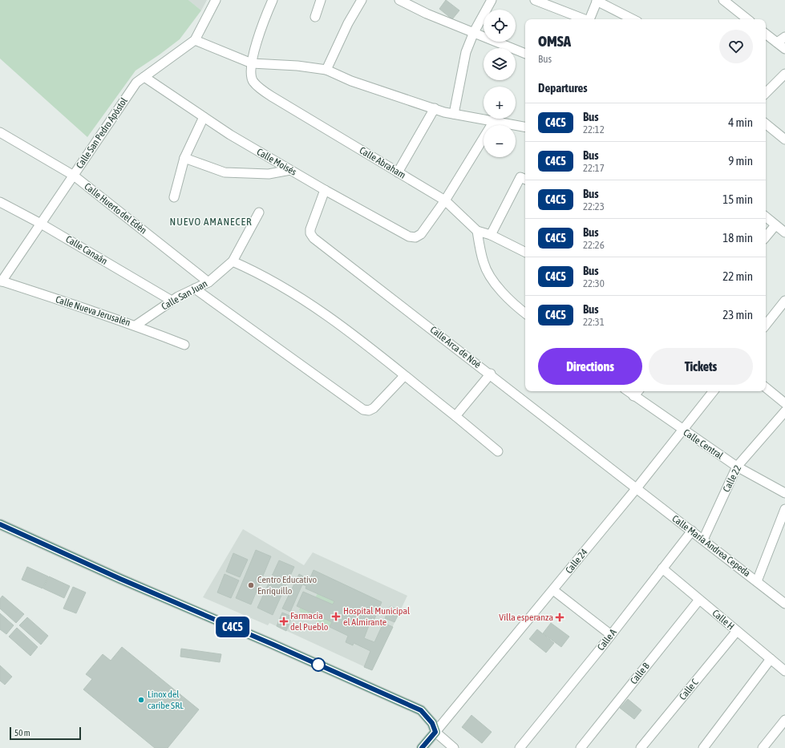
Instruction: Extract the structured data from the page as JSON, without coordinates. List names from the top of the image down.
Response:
{
  "streets": {
    "street": [
      "Calle San Pedro Apóstol",
      "Calle Moisés",
      "Calle Abraham",
      "Calle Huerto del Edén",
      "Calle Canaán",
      "Calle San Juan",
      "Calle Nueva Jerusalén",
      "Calle Arca de Noé",
      "Calle Central",
      "Calle 22",
      "Calle María Andrea Cepeda",
      "Calle 24",
      "Calle H",
      "Calle A",
      "Calle B",
      "Calle C"
    ]
  },
  "crossings": [
    ["Calle San Pedro Apóstol", "Calle Moisés"],
    ["Calle San Pedro Apóstol", "Calle Huerto del Edén"],
    ["Calle San Pedro Apóstol", "Calle Canaán"],
    ["Calle San Pedro Apóstol", "Calle Nueva Jerusalén"],
    ["Calle Moisés", "Calle Abraham"],
    ["Calle Moisés", "Calle Arca de Noé"],
    ["Calle Huerto del Edén", "Calle San Juan"],
    ["Calle Canaán", "Calle San Juan"],
    ["Calle San Juan", "Calle Nueva Jerusalén"],
    ["Calle Arca de Noé", "Calle María Andrea Cepeda"],
    ["Calle Arca de Noé", "Calle 24"],
    ["Calle Central", "Calle 22"],
    ["Calle Central", "Calle 24"],
    ["Calle 22", "Calle María Andrea Cepeda"],
    ["Calle María Andrea Cepeda", "Calle 24"],
    ["Calle María Andrea Cepeda", "Calle A"],
    ["Calle H", "Calle A"],
    ["Calle H", "Calle B"],
    ["Calle H", "Calle C"]
  ],
  "districts": ["NUEVO AMANECER"],
  "places": {
    "other": ["Centro Educativo Enriquillo", "Linox del caribe SRL"],
    "health": ["Hospital Municipal el Almirante", "Villa esperanza", "Farmacia del Pueblo"]
  },
  "lines": ["bus line C4C5"],
  "scale_bar": "50 m",
  "page": {
    "on_map": "C4C5",
    "map_buttons": ["+", "−"],
    "heading": [
      ["OMSA", "Bus"],
      "Departures"
    ],
    "list": [
      {
        "mark": "C4C5",
        "name": "Bus",
        "note": "22:12",
        "value": "4 min"
      },
      {
        "mark": "C4C5",
        "name": "Bus",
        "note": "22:17",
        "value": "9 min"
      },
      {
        "mark": "C4C5",
        "name": "Bus",
        "note": "22:23",
        "value": "15 min"
      },
      {
        "mark": "C4C5",
        "name": "Bus",
        "note": "22:26",
        "value": "18 min"
      },
      {
        "mark": "C4C5",
        "name": "Bus",
        "note": "22:30",
        "value": "22 min"
      },
      {
        "mark": "C4C5",
        "name": "Bus",
        "note": "22:31",
        "value": "23 min"
      }
    ],
    "buttons": ["Directions", "Tickets"],
    "scale": "50 m"
  }
}
